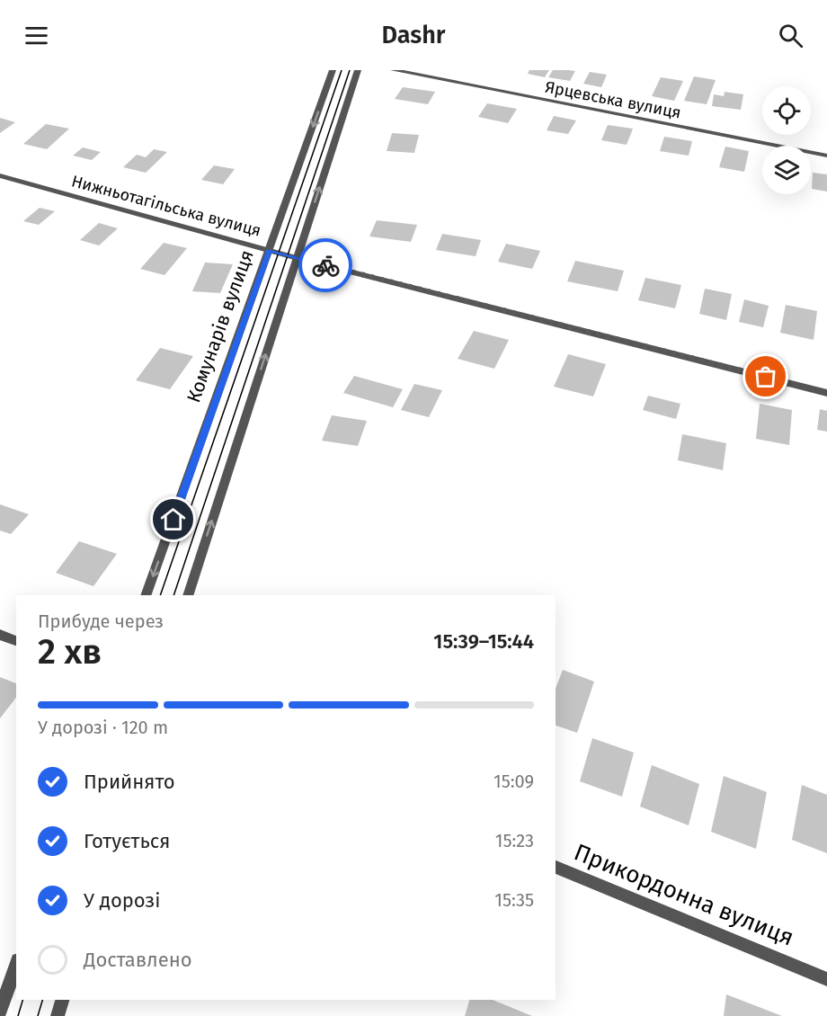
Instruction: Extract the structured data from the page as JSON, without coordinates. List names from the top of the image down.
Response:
{
  "streets": {
    "street": [
      "Ярцевська вулиця",
      "Нижньотагільська вулиця",
      "Комунарів вулиця",
      "Прикордонна вулиця"
    ]
  },
  "crossings": [
    ["Нижньотагільська вулиця", "Комунарів вулиця"]
  ],
  "page": {
    "header": "Dashr",
    "heading": ["2 хв", "Прибуде через", "15:39–15:44"],
    "bar": "У дорозі · 120 m",
    "list": [
      ["Прийнято", "15:09"],
      ["Готується", "15:23"],
      ["У дорозі", "15:35"],
      "Доставлено"
    ]
  }
}
